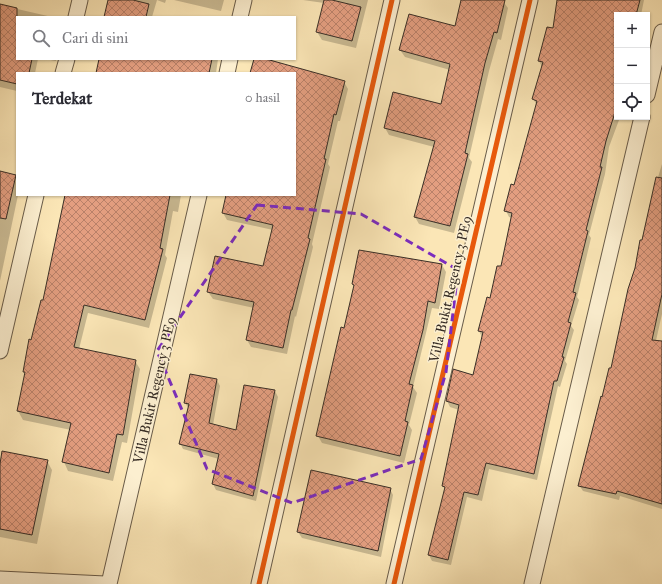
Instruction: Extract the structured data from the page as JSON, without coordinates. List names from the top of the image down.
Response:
{
  "streets": {
    "street": ["Villa Bukit Regency 3 PE9"]
  },
  "page": {
    "map_buttons": ["+", "−"],
    "search": "Cari di sini",
    "heading": ["Terdekat", "0 hasil"]
  }
}
